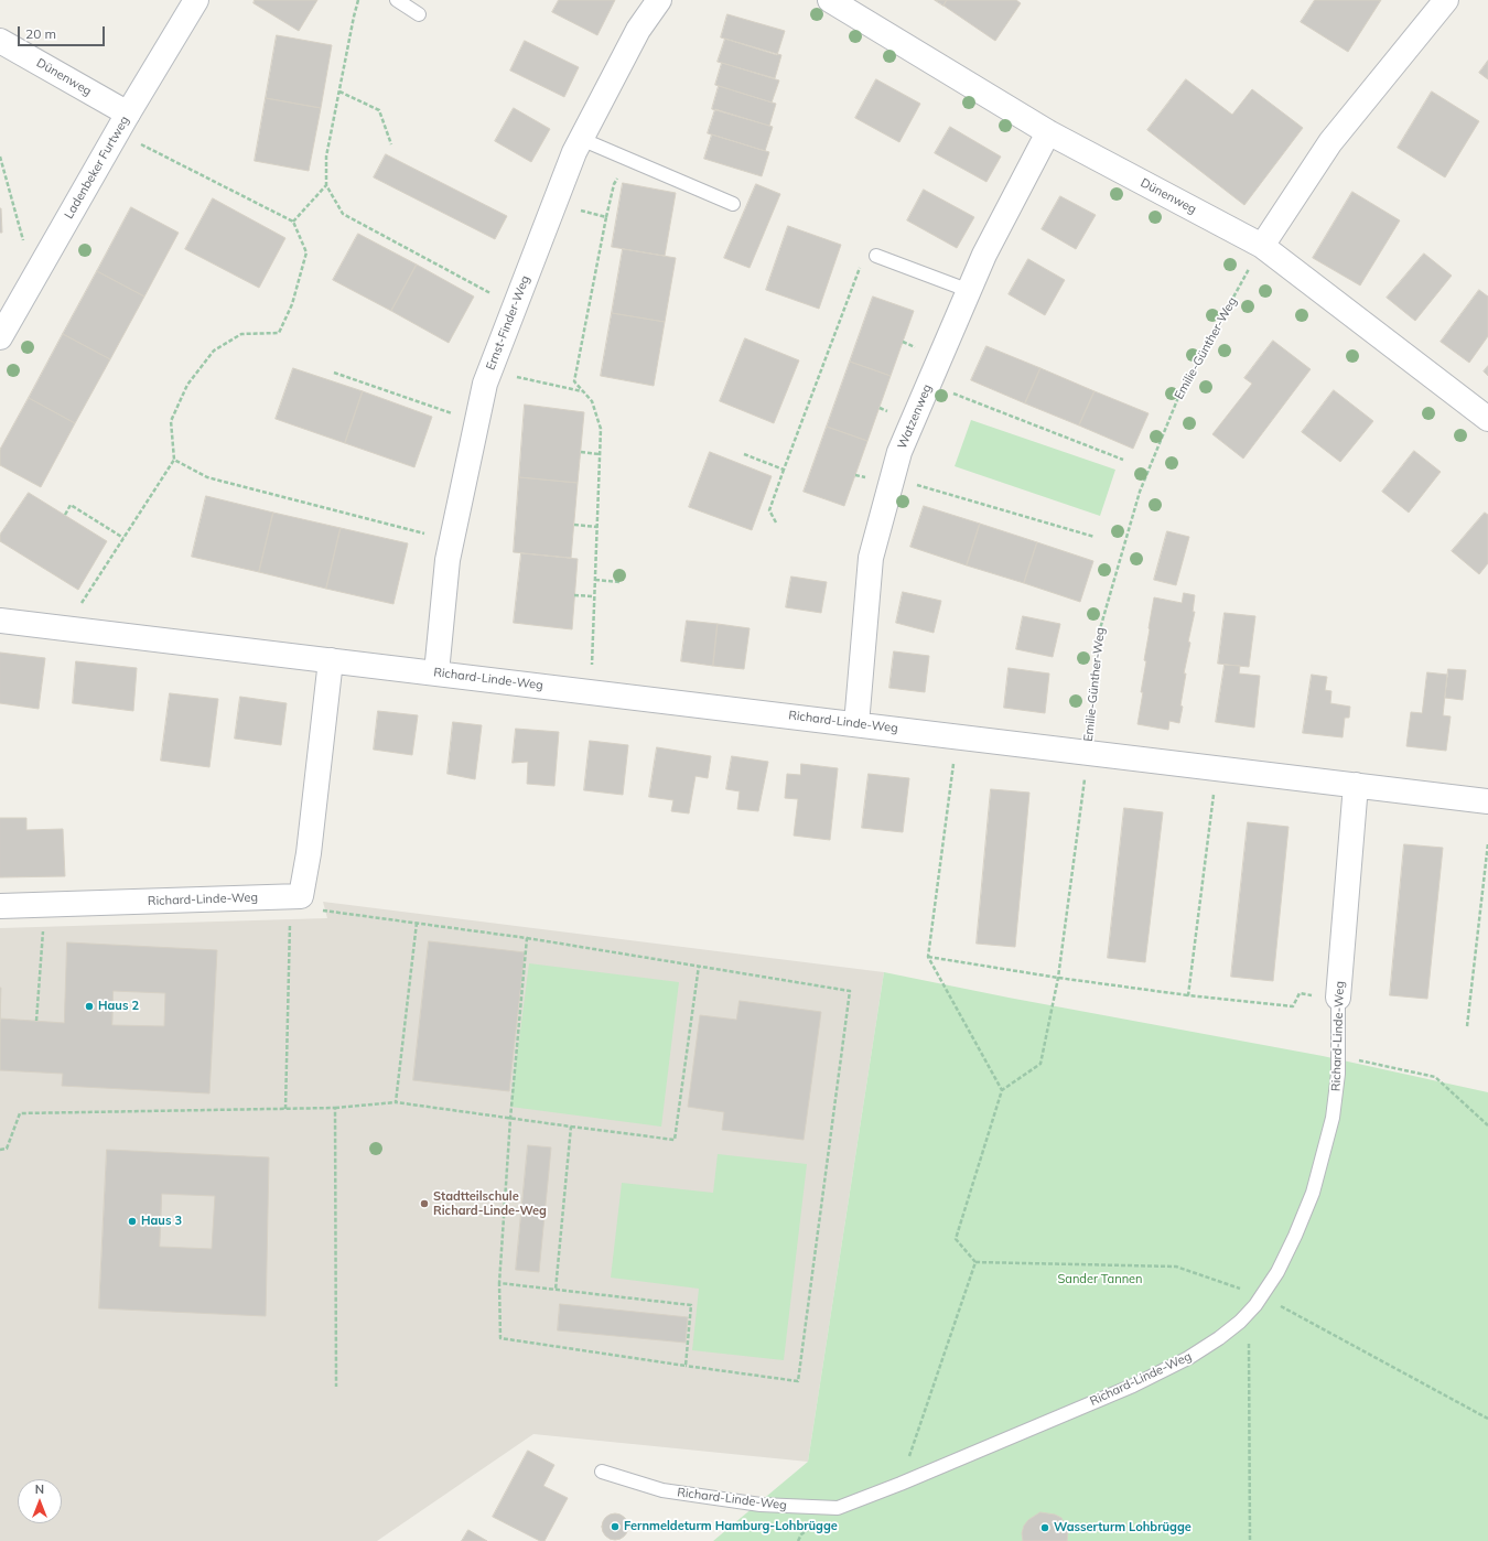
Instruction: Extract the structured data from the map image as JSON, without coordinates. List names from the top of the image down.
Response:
{
  "streets": {
    "street": [
      "Dünenweg",
      "Ladenbeker Furtweg",
      "Ernst-Finder-Weg",
      "Watzenweg",
      "Richard-Linde-Weg"
    ],
    "path": ["Emilie-Günther-Weg"]
  },
  "crossings": [
    ["Dünenweg", "Ladenbeker Furtweg"],
    ["Dünenweg", "Emilie-Günther-Weg"],
    ["Dünenweg", "Watzenweg"],
    ["Ernst-Finder-Weg", "Richard-Linde-Weg"],
    ["Emilie-Günther-Weg", "Richard-Linde-Weg"],
    ["Watzenweg", "Richard-Linde-Weg"]
  ],
  "parks": ["Sander Tannen"],
  "places": [
    "Haus 2",
    "Stadtteilschule Richard-Linde-Weg",
    "Haus 3",
    "Fernmeldeturm Hamburg-Lohbrügge",
    "Wasserturm Lohbrügge"
  ],
  "scale_bar": "20 m",
  "north": "top"
}
